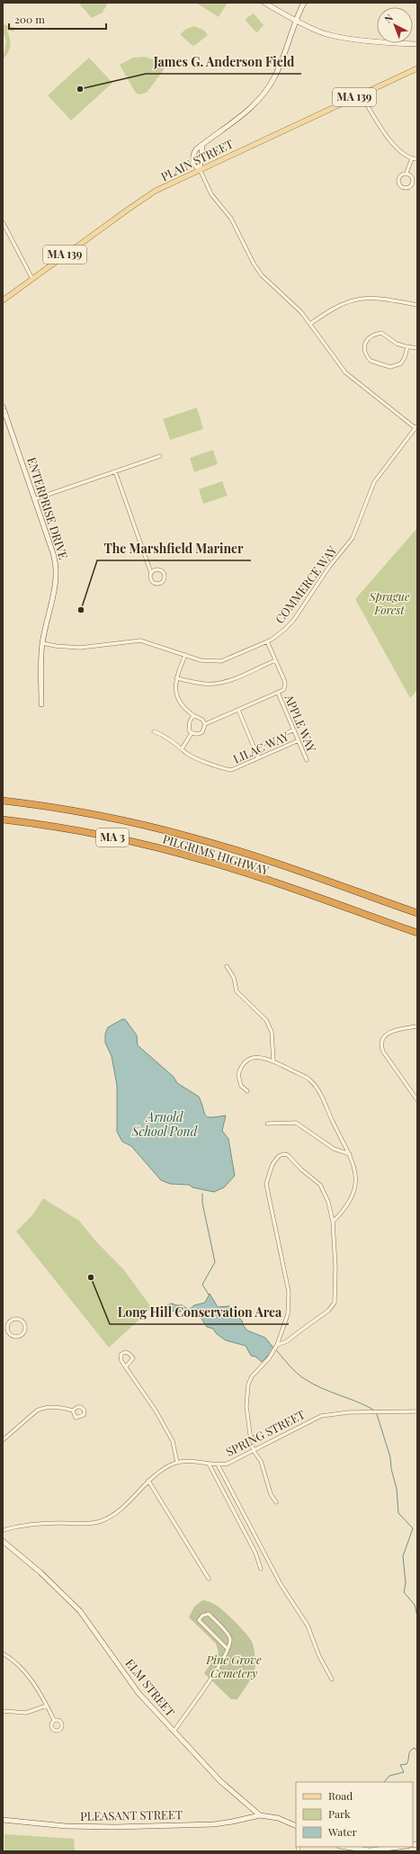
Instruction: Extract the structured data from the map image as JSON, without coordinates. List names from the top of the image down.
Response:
{
  "streets": {
    "highway": ["MA 3", "PILGRIMS HIGHWAY"],
    "main road": ["MA 139", "PLAIN STREET"],
    "street": [
      "ENTERPRISE DRIVE",
      "COMMERCE WAY",
      "APPLE WAY",
      "LILAC WAY",
      "SPRING STREET",
      "ELM STREET",
      "PLEASANT STREET"
    ]
  },
  "crossings": [
    ["ENTERPRISE DRIVE", "COMMERCE WAY"],
    ["APPLE WAY", "LILAC WAY"],
    ["ELM STREET", "PLEASANT STREET"]
  ],
  "water": ["Arnold School Pond"],
  "parks": ["Sprague Forest", "Pine Grove Cemetery"],
  "places": ["James G. Anderson Field", "The Marshfield Mariner", "Long Hill Conservation Area"],
  "legend": ["Road", "Park", "Water"],
  "scale_bar": "200 m",
  "north": "top left"
}
